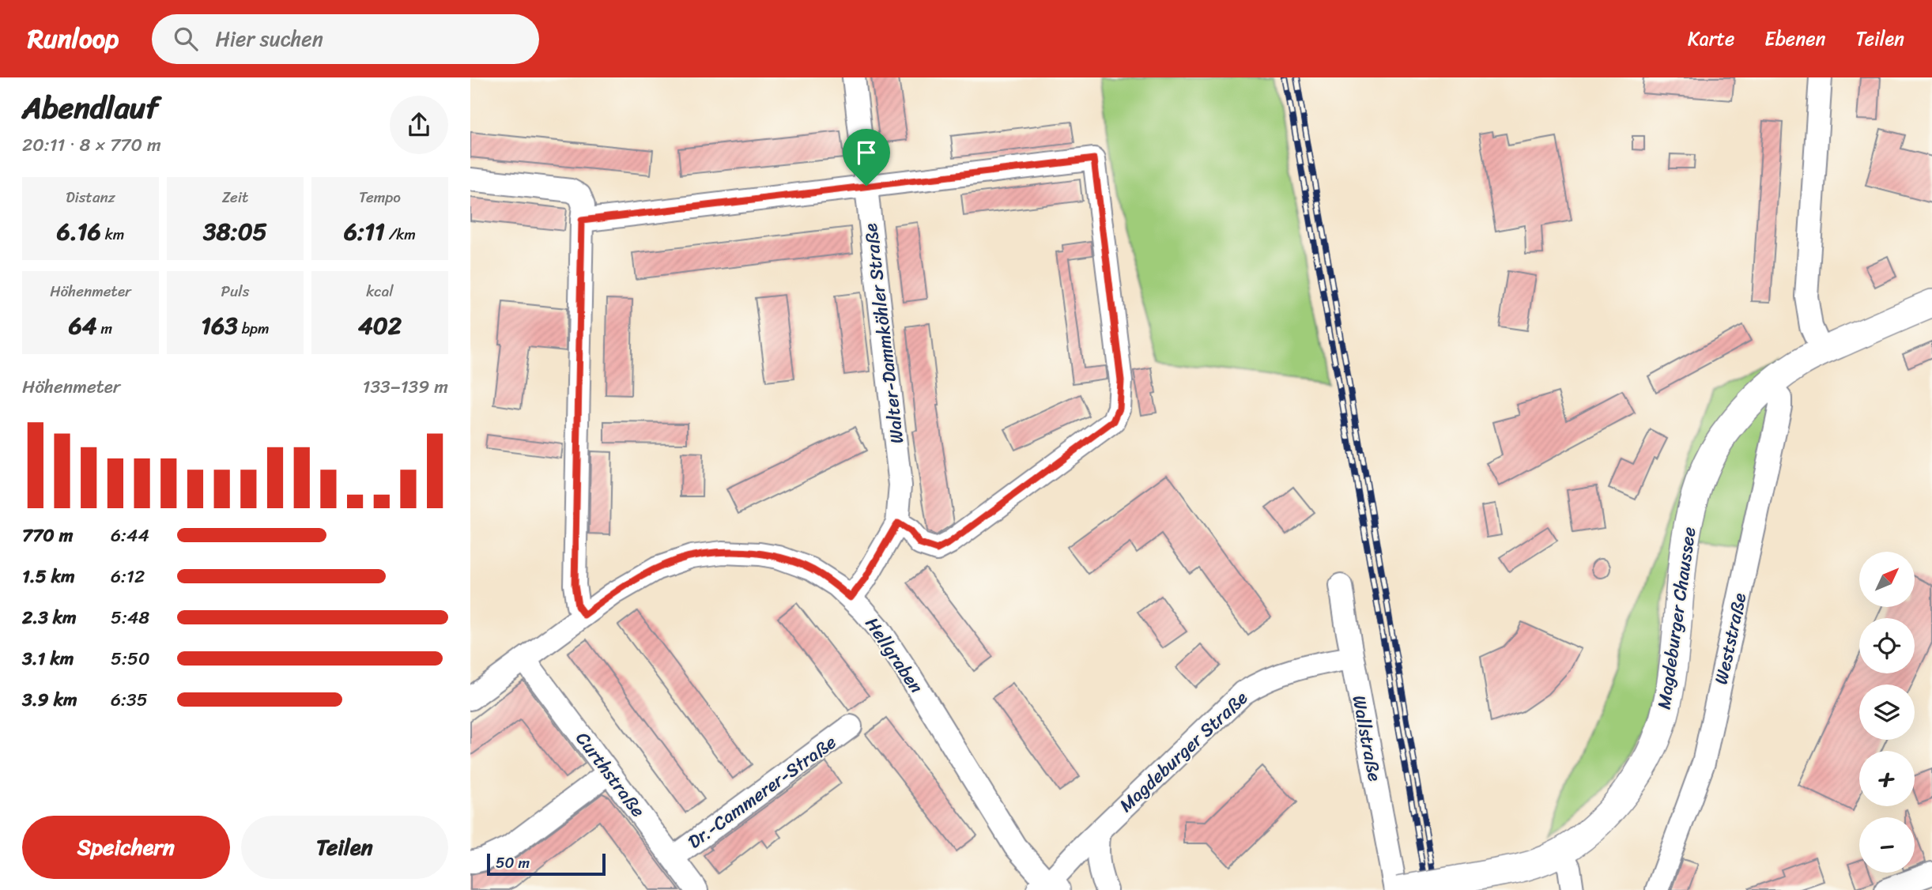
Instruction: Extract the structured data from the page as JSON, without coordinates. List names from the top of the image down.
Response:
{
  "streets": {
    "main road": ["Magdeburger Chaussee"],
    "street": [
      "Walter-Dammköhler Straße",
      "Weststraße",
      "Hellgraben",
      "Wallstraße",
      "Magdeburger Straße",
      "Curthstraße",
      "Dr.-Cammerer-Straße"
    ]
  },
  "crossings": [
    ["Walter-Dammköhler Straße", "Hellgraben"],
    ["Magdeburger Chaussee", "Weststraße"],
    ["Magdeburger Chaussee", "Wallstraße"],
    ["Hellgraben", "Magdeburger Straße"],
    ["Hellgraben", "Curthstraße"],
    ["Wallstraße", "Magdeburger Straße"],
    ["Curthstraße", "Dr.-Cammerer-Straße"]
  ],
  "scale_bar": "50 m",
  "north": "top right",
  "page": {
    "header": "Runloop",
    "search": "Hier suchen",
    "nav": ["Karte", "Ebenen", "Teilen"],
    "heading": ["Abendlauf", "20:11 · 8 × 770 m"],
    "stats": [
      ["Distanz", "6.16 km"],
      ["Zeit", "38:05"],
      ["Tempo", "6:11 /km"],
      ["Höhenmeter", "64 m"],
      ["Puls", "163 bpm"],
      ["kcal", "402"]
    ],
    "chart": ["Höhenmeter", "133–139 m"],
    "list": [
      {
        "name": "770 m",
        "note": "6:44"
      },
      {
        "name": "1.5 km",
        "note": "6:12"
      },
      {
        "name": "2.3 km",
        "note": "5:48"
      },
      {
        "name": "3.1 km",
        "note": "5:50"
      },
      {
        "name": "3.9 km",
        "note": "6:35"
      }
    ],
    "map_buttons": ["+", "−"],
    "buttons": ["Speichern", "Teilen"],
    "scale": "50 m"
  }
}
